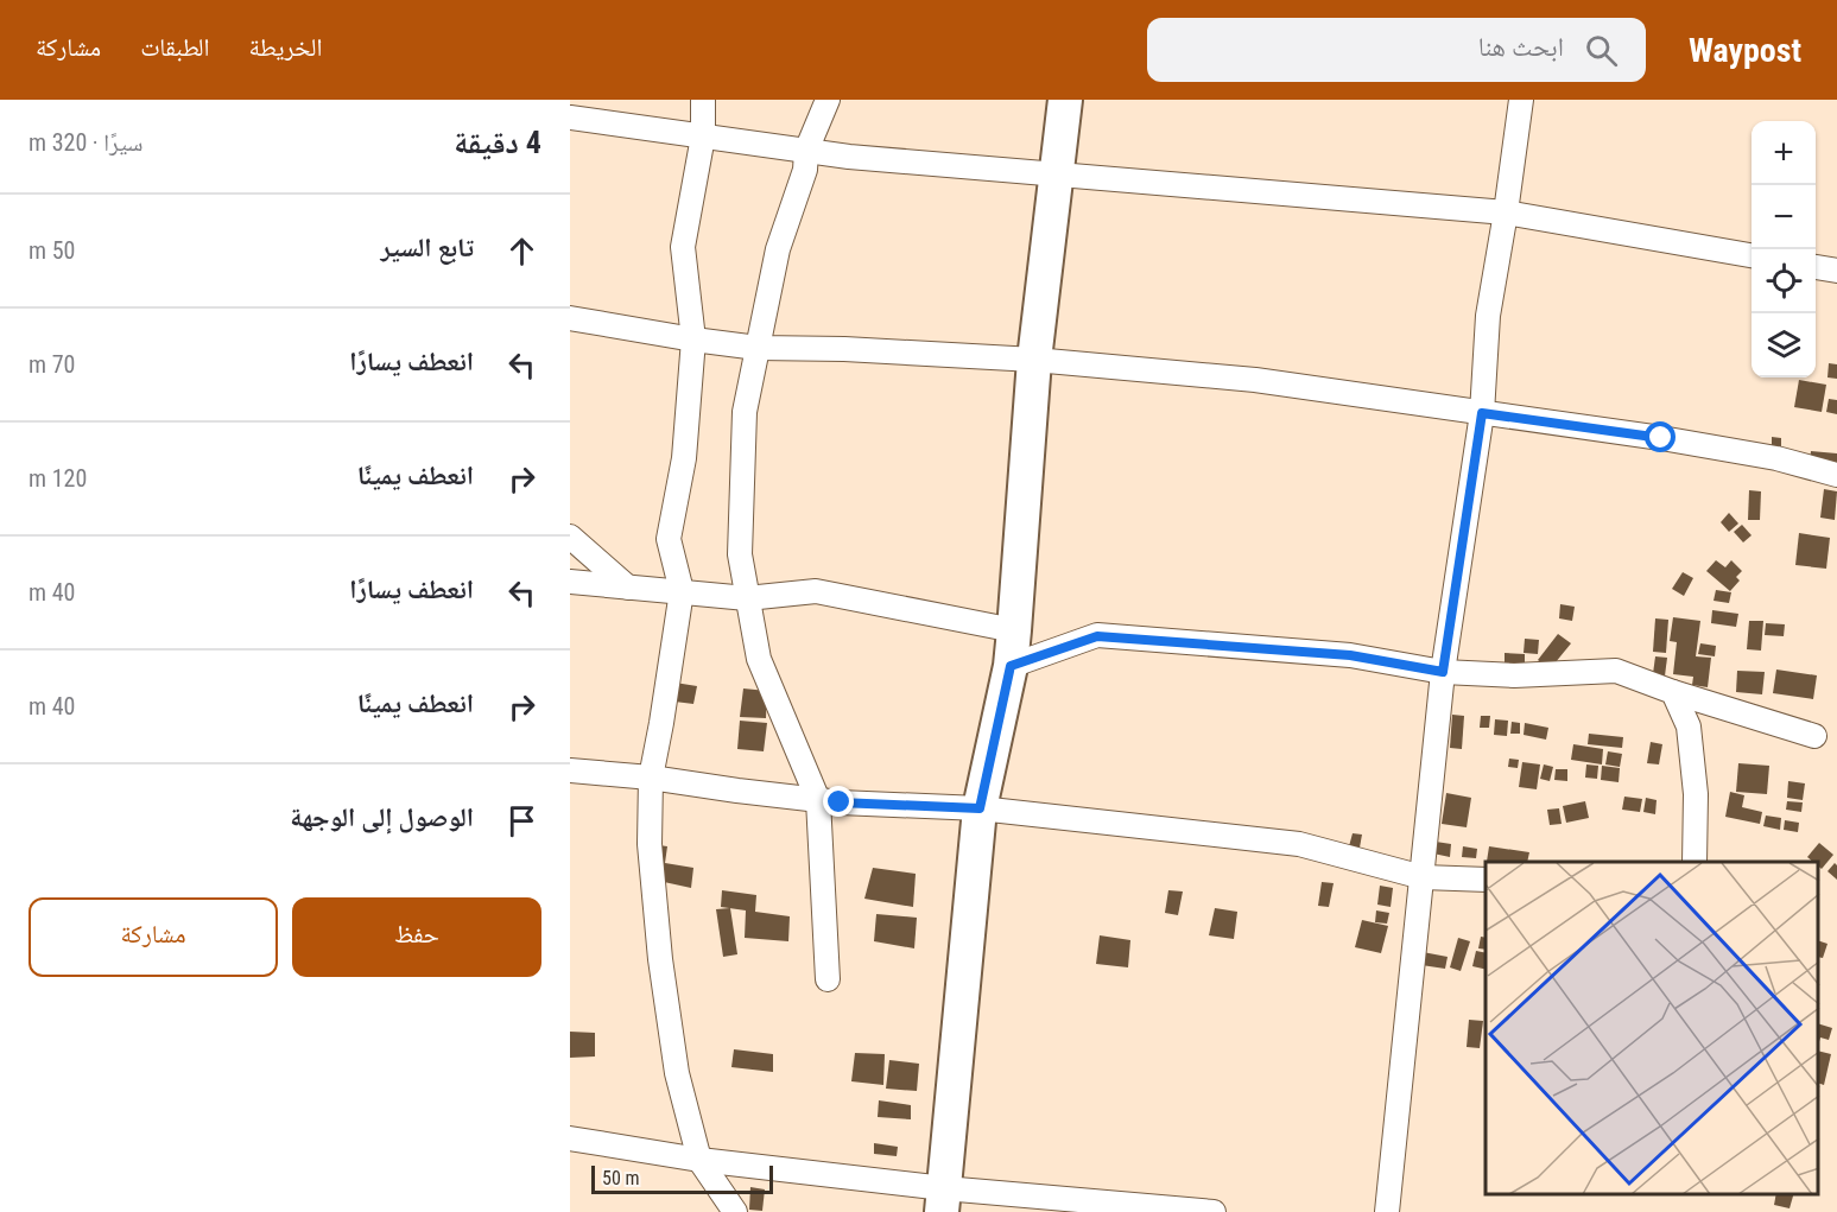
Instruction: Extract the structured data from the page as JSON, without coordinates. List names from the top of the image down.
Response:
{
  "scale_bar": "50 m",
  "page": {
    "header": "Waypost",
    "search": "ابحث هنا",
    "nav": ["الخريطة", "الطبقات", "مشاركة"],
    "heading": ["4 دقيقة", "سيرًا · 320 m"],
    "map_buttons": ["+", "−"],
    "list": [
      ["تابع السير", "50 m"],
      ["انعطف يسارًا", "70 m"],
      ["انعطف يمينًا", "120 m"],
      ["انعطف يسارًا", "40 m"],
      ["انعطف يمينًا", "40 m"],
      "الوصول إلى الوجهة"
    ],
    "buttons": ["حفظ", "مشاركة"],
    "scale": "50 m"
  }
}
